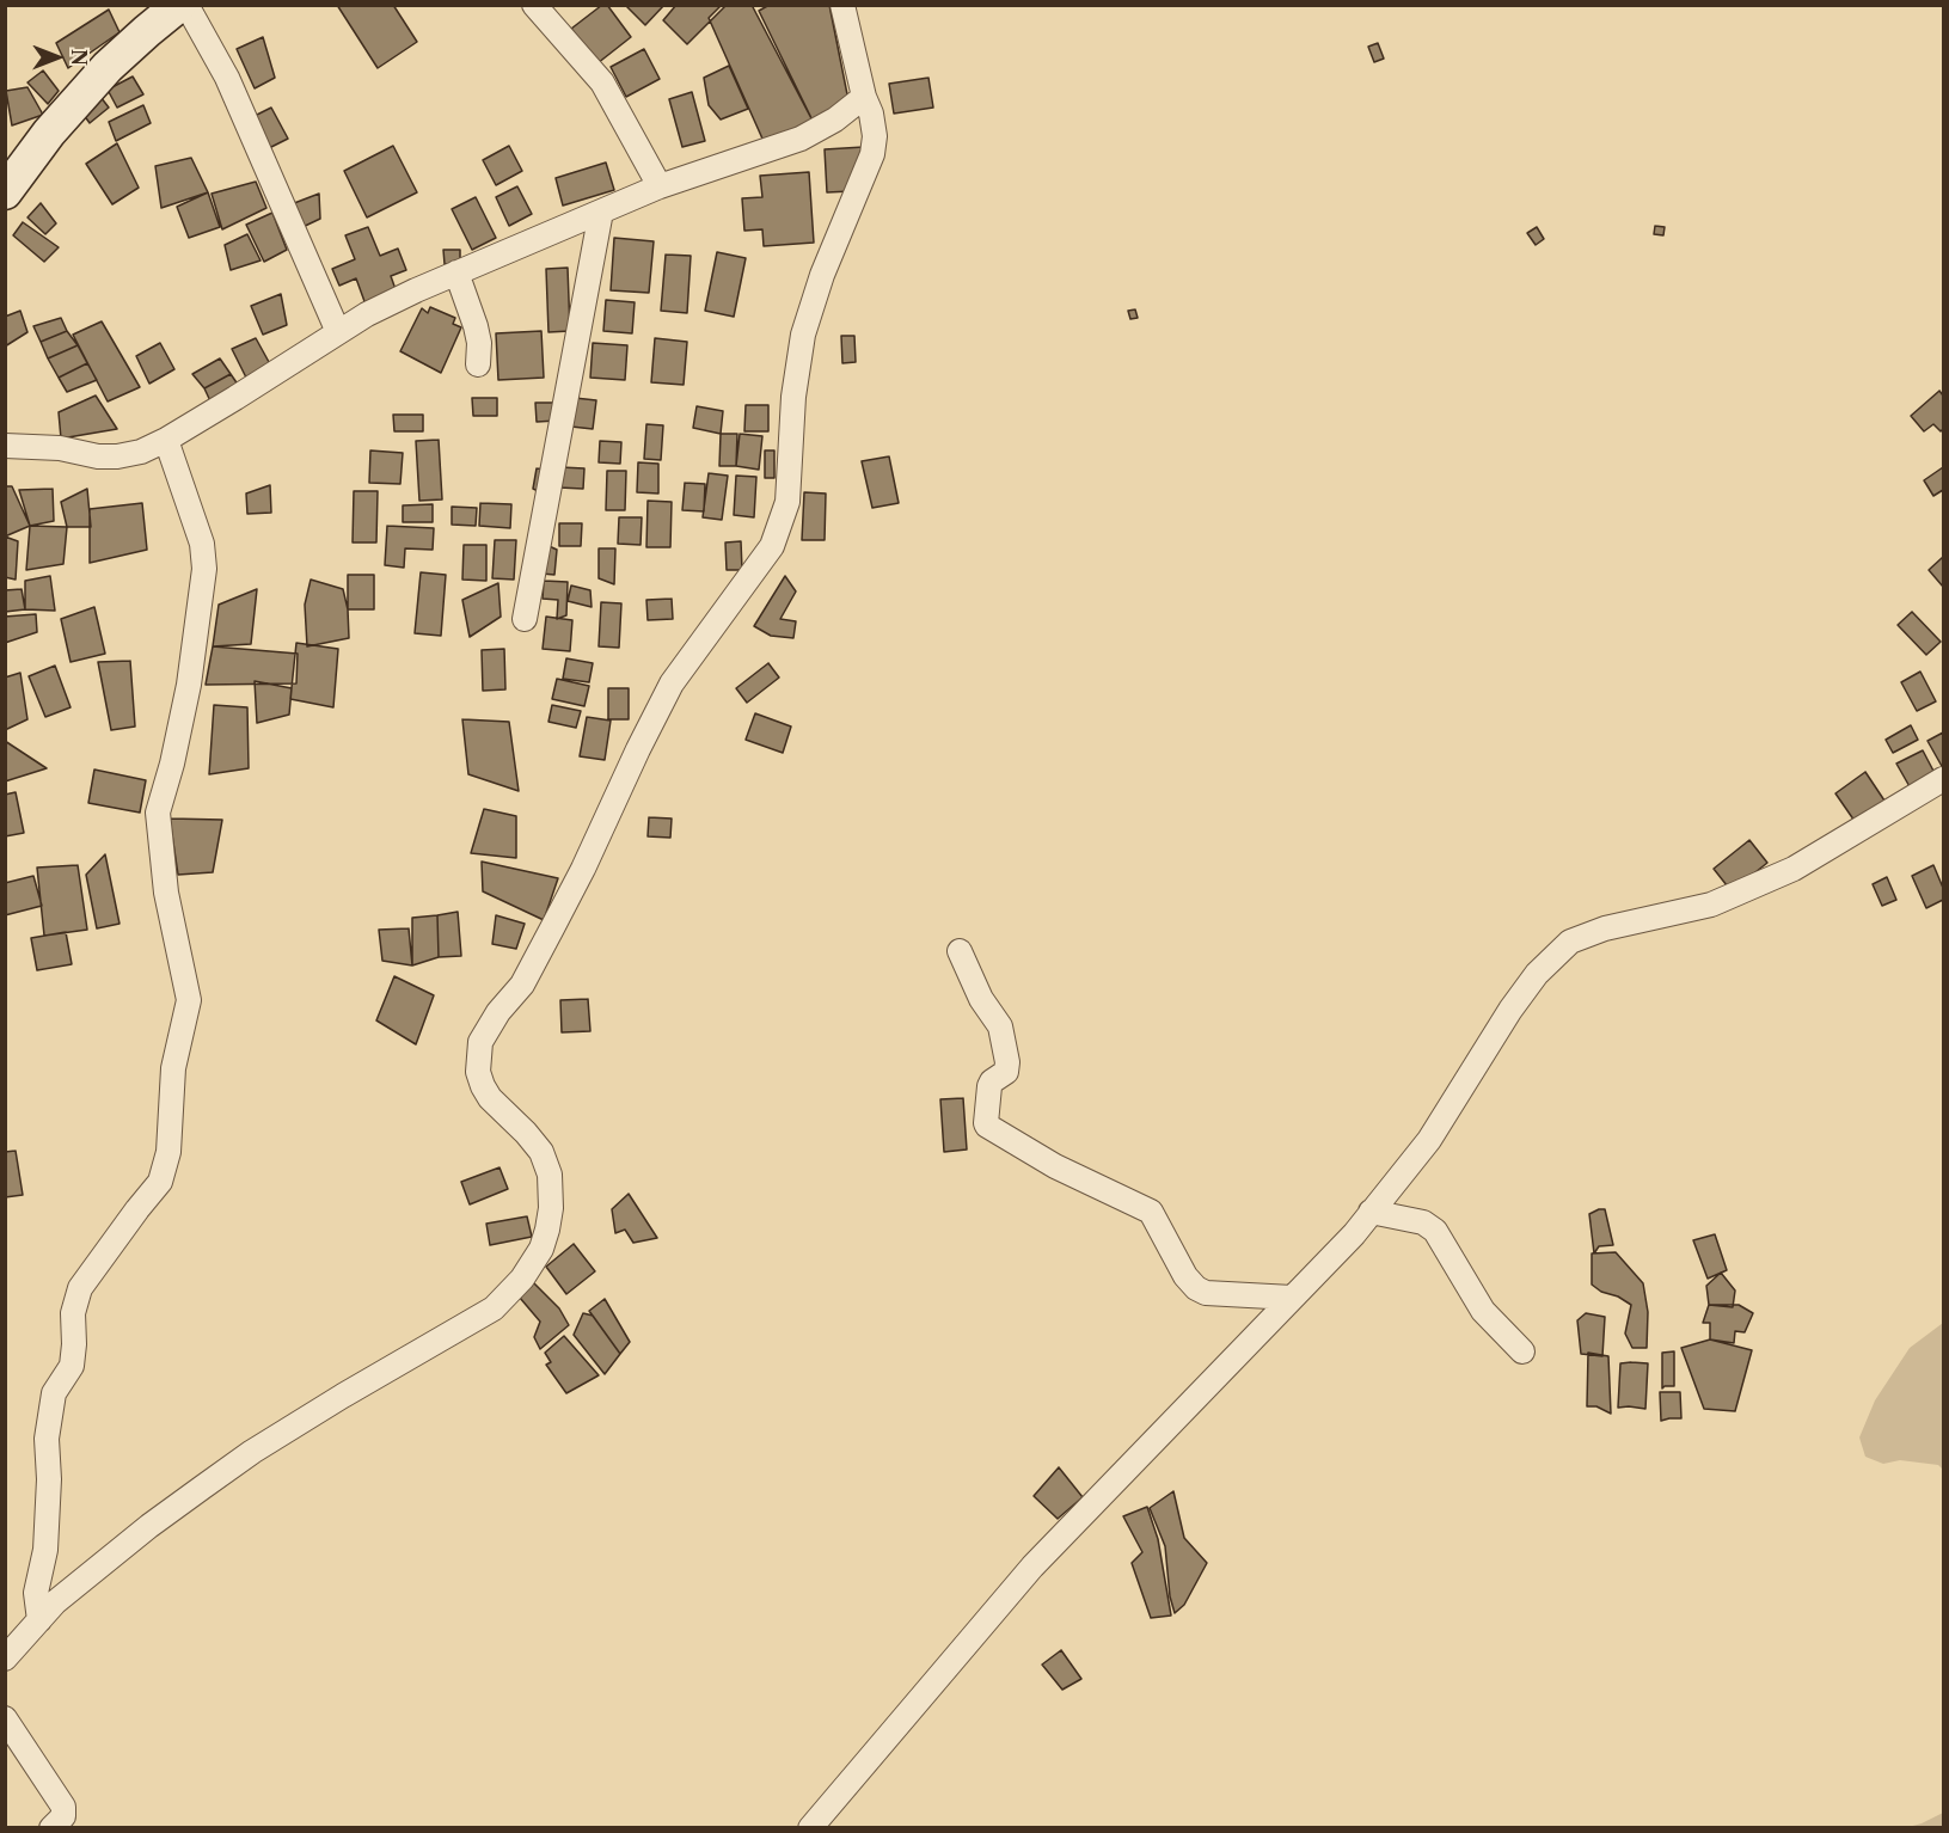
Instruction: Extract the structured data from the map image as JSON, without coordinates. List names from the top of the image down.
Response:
{
  "north": "right"
}
